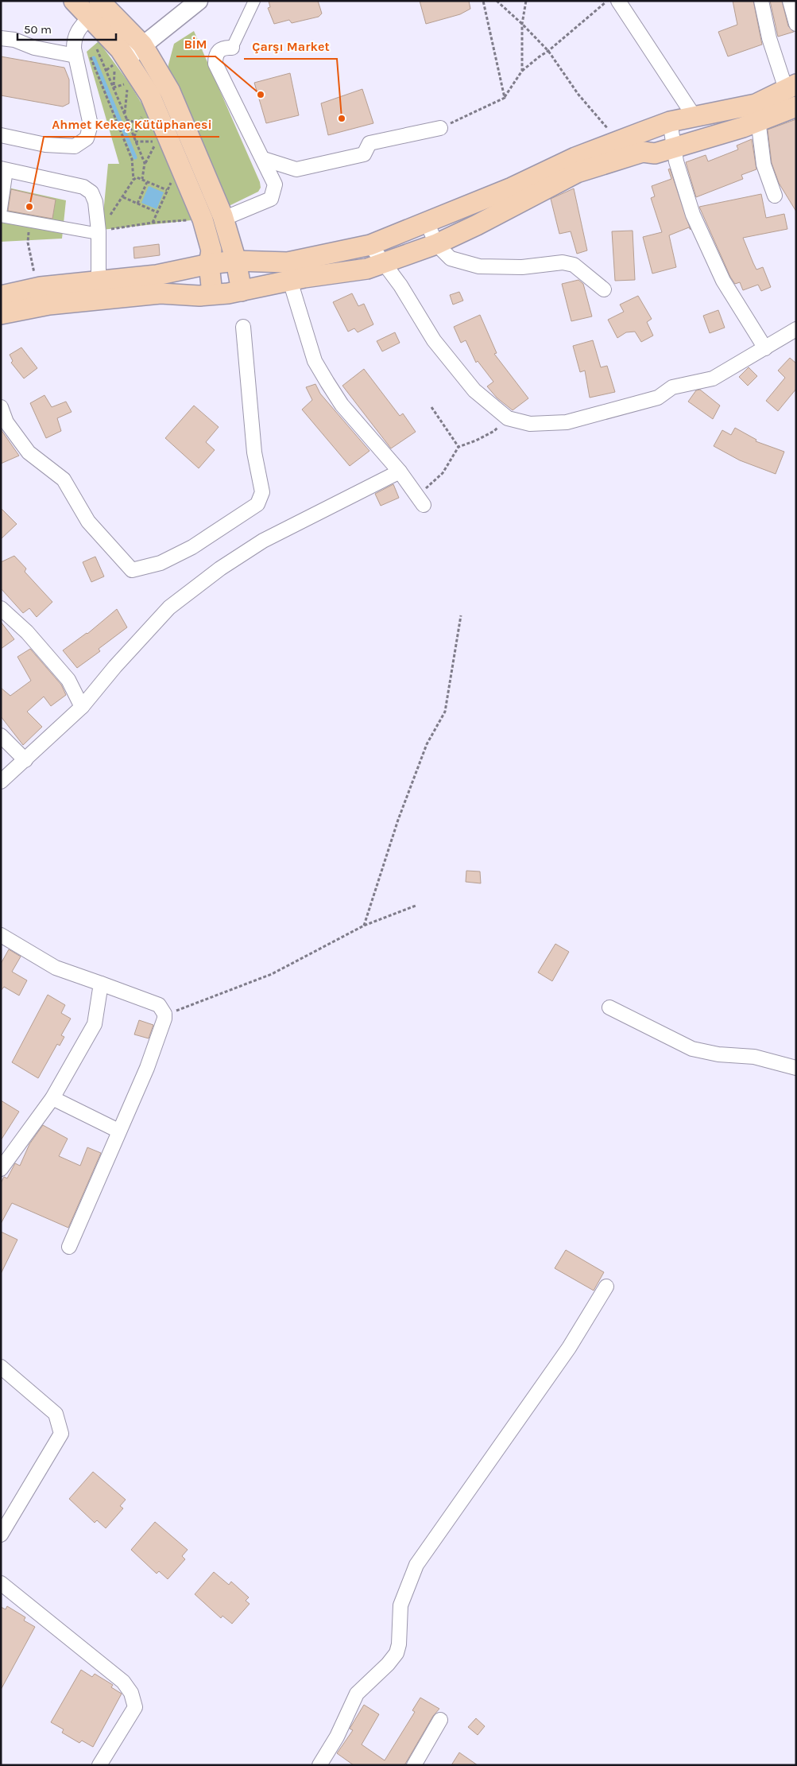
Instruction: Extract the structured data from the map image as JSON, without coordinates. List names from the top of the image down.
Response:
{
  "places": ["BİM", "Çarşı Market", "Ahmet Kekeç Kütüphanesi"],
  "scale_bar": "50 m"
}
